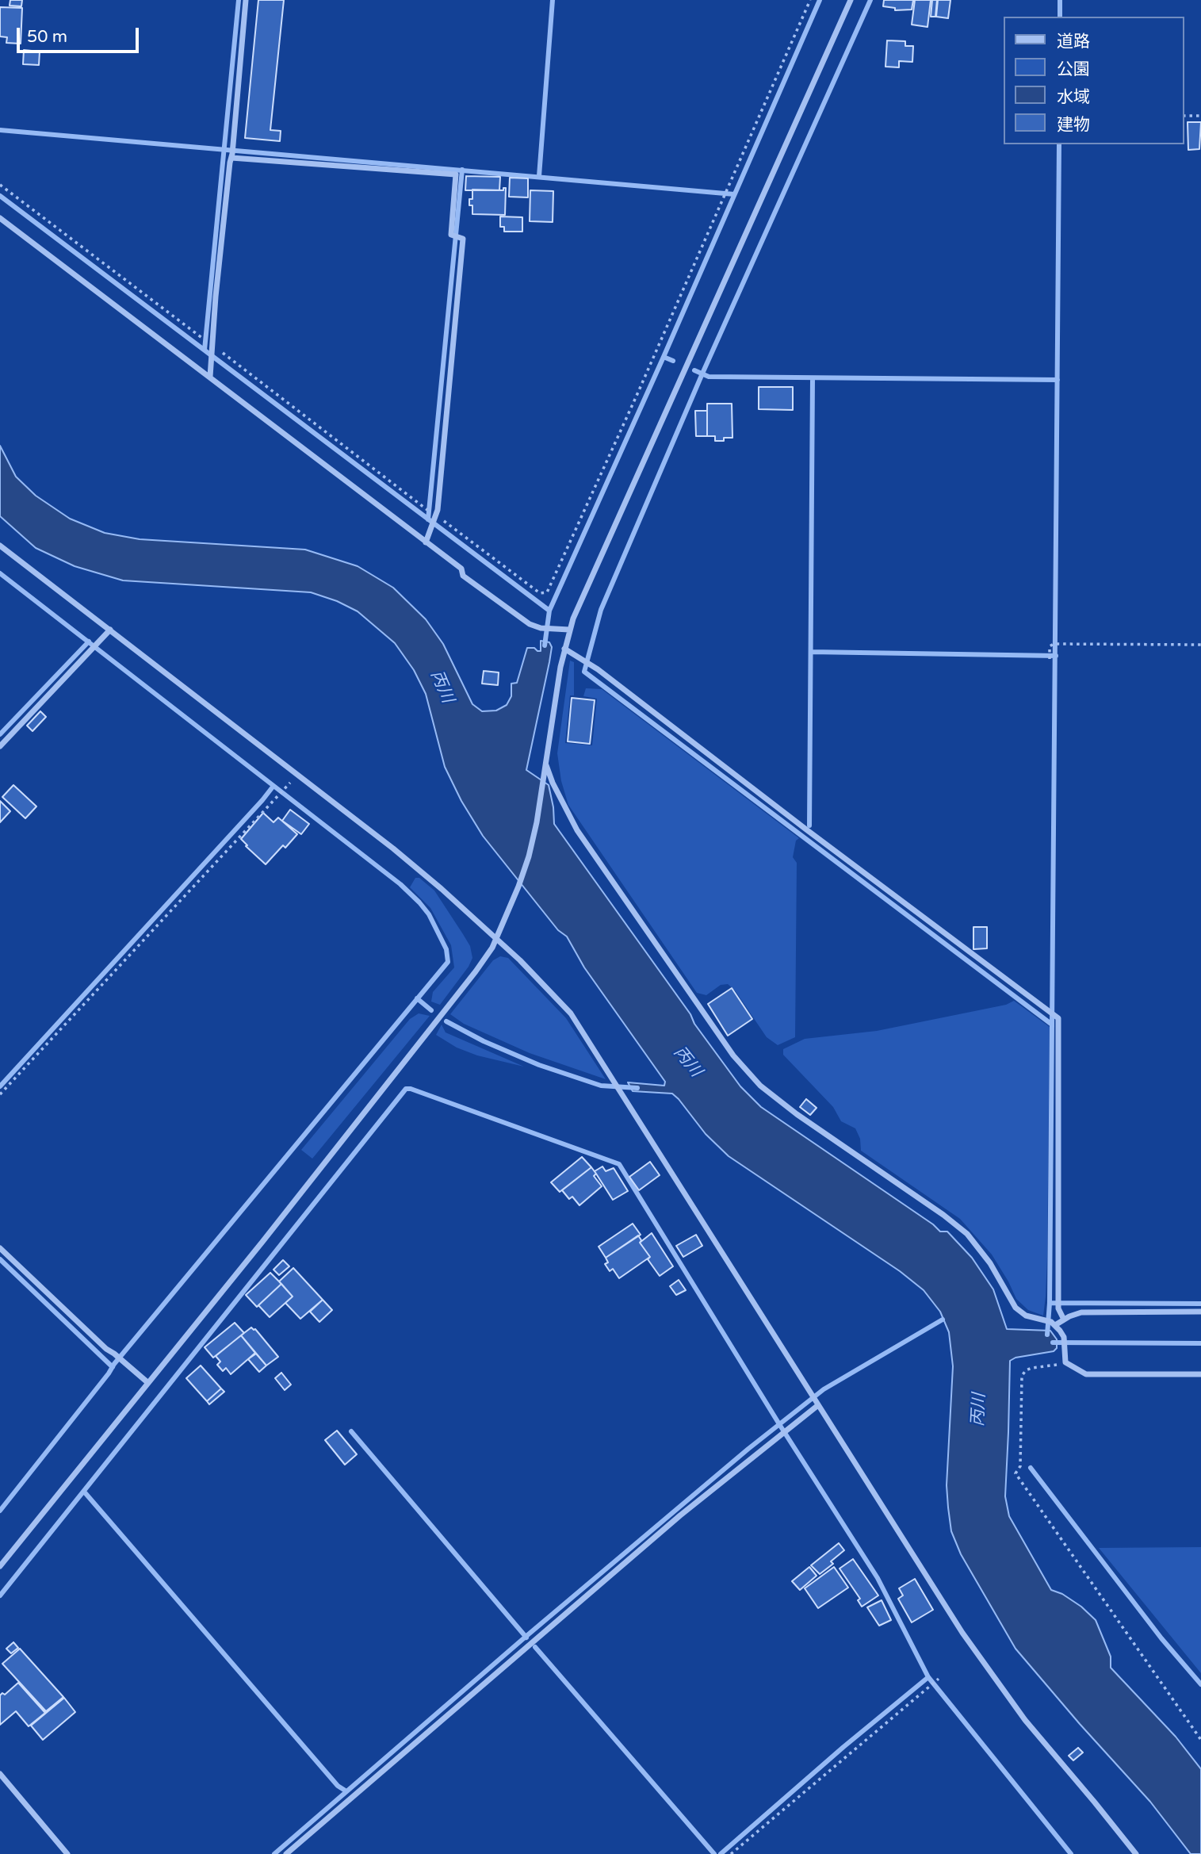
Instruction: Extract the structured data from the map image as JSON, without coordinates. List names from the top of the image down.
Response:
{
  "water": ["丙川"],
  "legend": [
    "道路",
    "公園",
    "水域",
    "建物"
  ],
  "scale_bar": "50 m"
}
